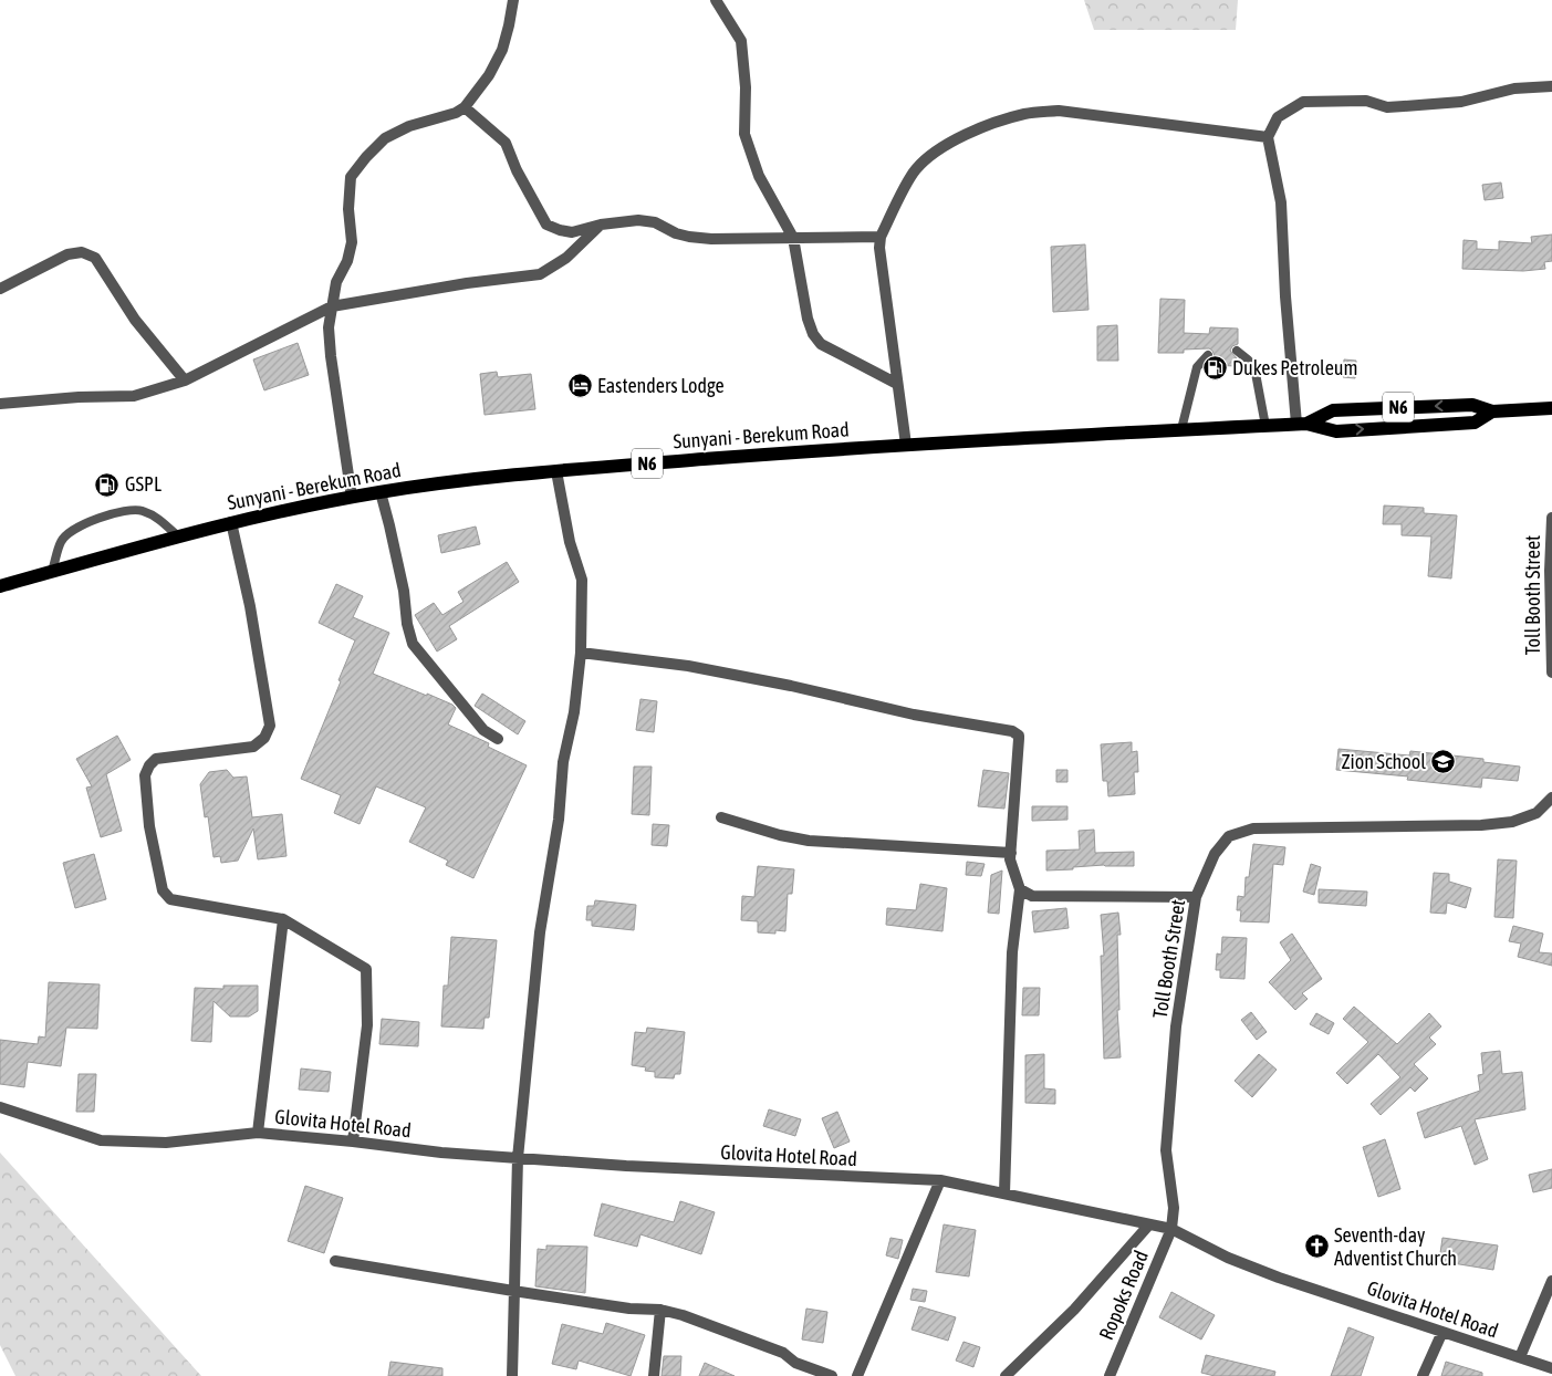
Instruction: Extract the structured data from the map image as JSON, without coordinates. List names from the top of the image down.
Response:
{
  "streets": {
    "main road": ["N6", "Sunyani - Berekum Road"],
    "street": ["Toll Booth Street", "Glovita Hotel Road", "Ropoks Road"]
  },
  "crossings": [
    ["Toll Booth Street", "Glovita Hotel Road"],
    ["Toll Booth Street", "Ropoks Road"],
    ["Glovita Hotel Road", "Ropoks Road"]
  ],
  "places": {
    "fuel station": ["Dukes Petroleum", "GSPL"],
    "hotel": ["Eastenders Lodge"],
    "school or university": ["Zion School"],
    "church": ["Seventh-day Adventist Church"]
  }
}
